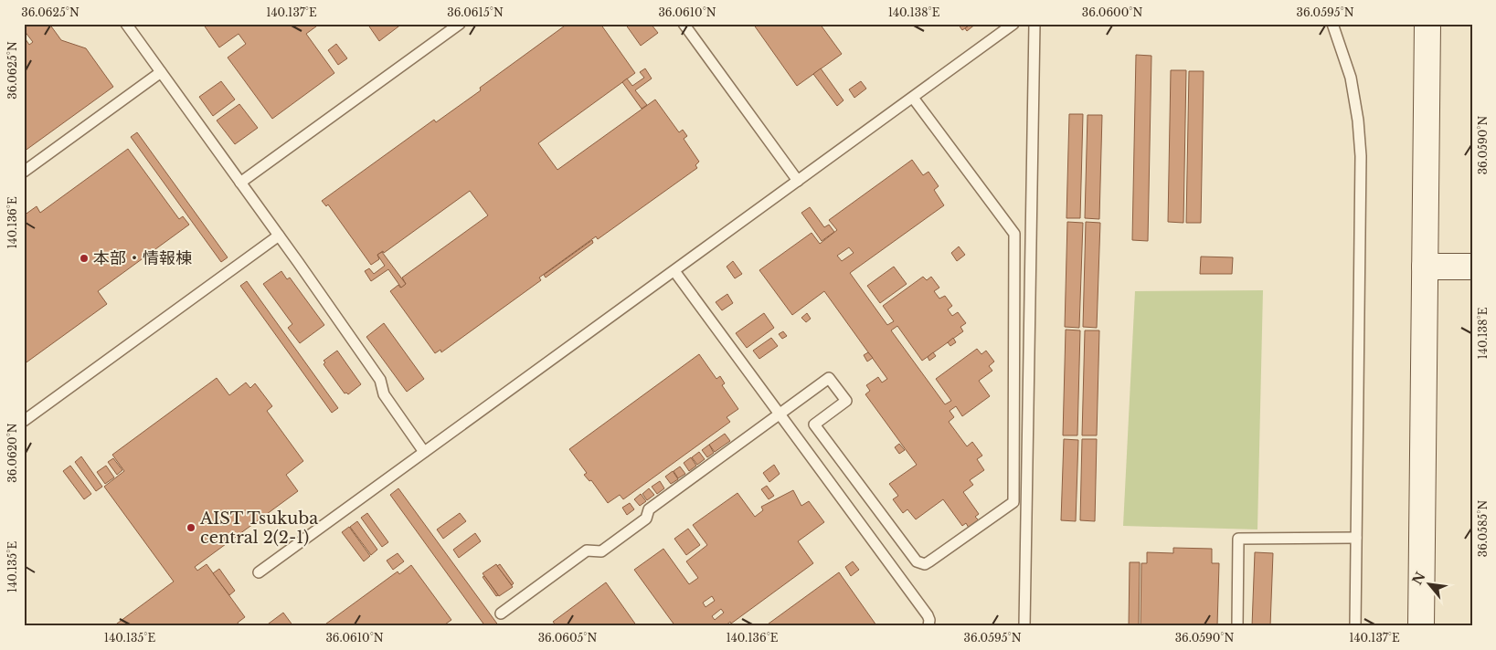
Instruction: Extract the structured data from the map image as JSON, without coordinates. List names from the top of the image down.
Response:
{
  "places": ["本部・情報棟", "AIST Tsukuba central 2(2-1)"],
  "north": "top left",
  "coordinates": [
    "36.0625°N",
    "140.137°E",
    "36.0615°N",
    "36.0610°N",
    "140.138°E",
    "36.0600°N",
    "36.0595°N",
    "36.0590°N",
    "140.136°E",
    "36.0620°N",
    "36.0585°N",
    "140.135°E",
    "36.0605°N"
  ]
}
